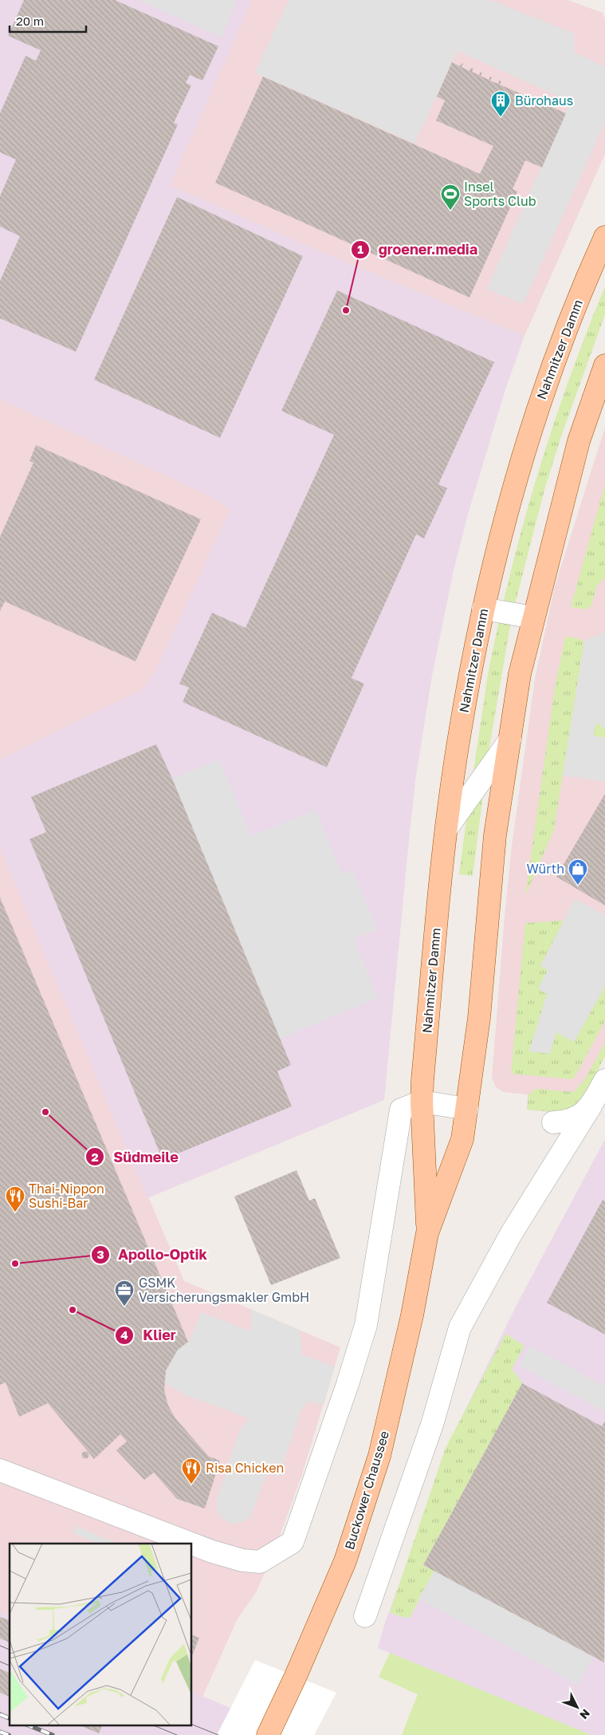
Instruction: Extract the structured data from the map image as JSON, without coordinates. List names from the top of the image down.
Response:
{
  "streets": {
    "main road": ["Nahmitzer Damm", "Buckower Chaussee"]
  },
  "crossings": [
    ["Nahmitzer Damm", "Buckower Chaussee"]
  ],
  "places": {
    "building": ["Bürohaus"],
    "sports": ["Insel Sports Club"],
    "other": [
      "groener.media",
      "Südmeile",
      "Apollo-Optik",
      "Klier"
    ],
    "shop": ["Würth"],
    "restaurant": ["Thai-Nippon Sushi-Bar", "Risa Chicken"],
    "office": ["GSMK Versicherungsmakler GmbH"]
  },
  "scale_bar": "20 m",
  "north": "bottom right"
}
